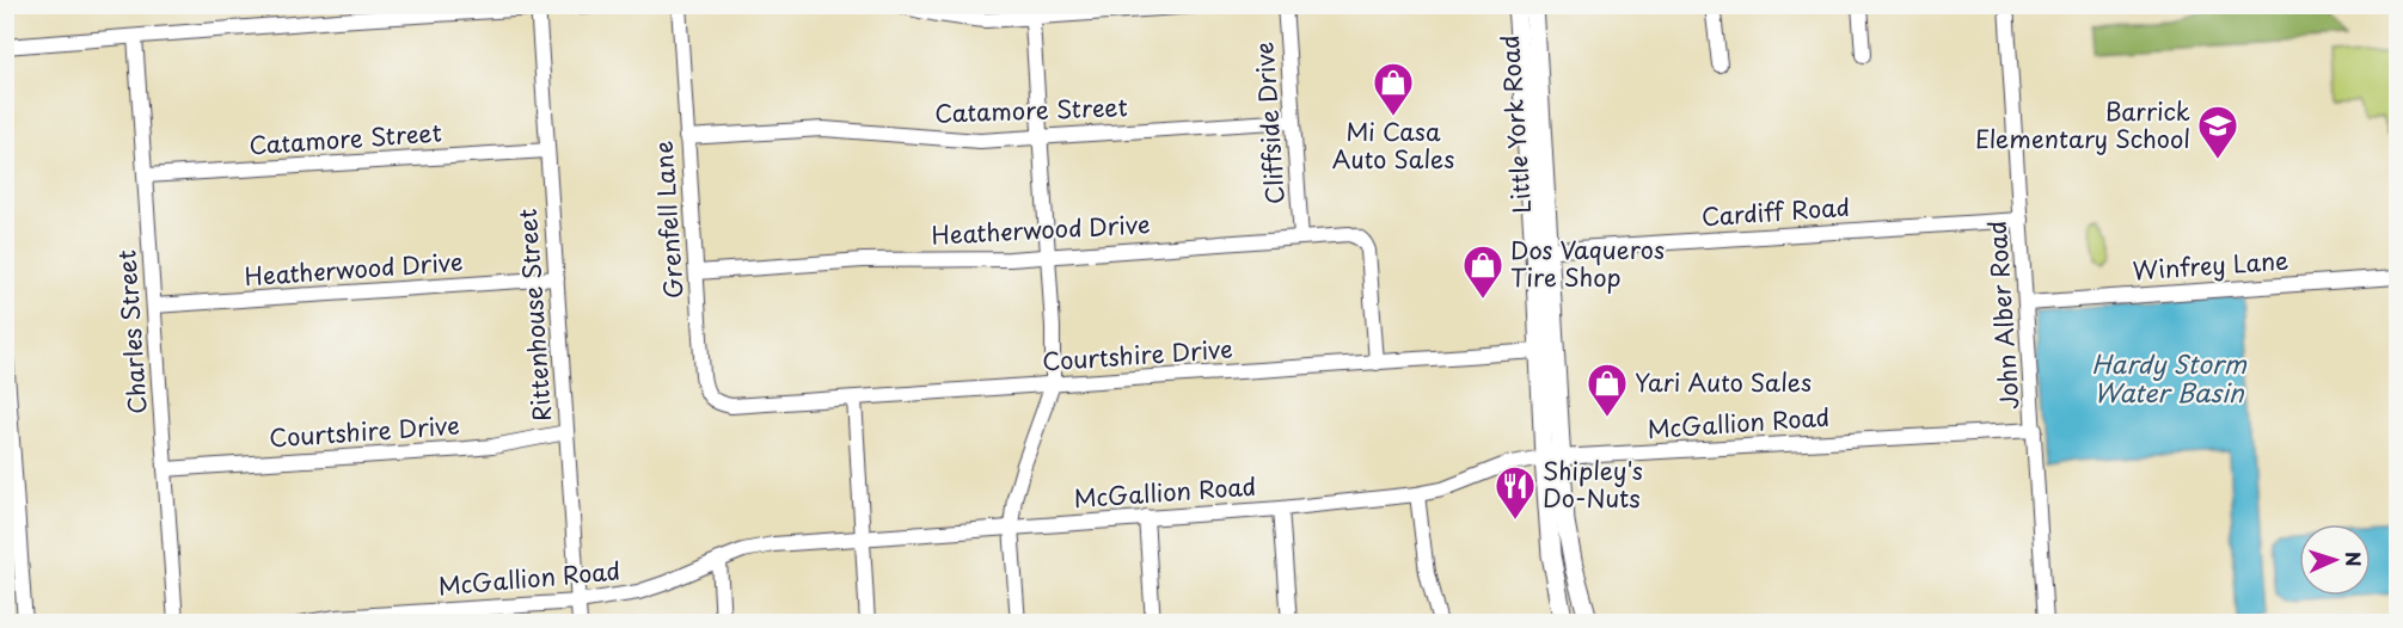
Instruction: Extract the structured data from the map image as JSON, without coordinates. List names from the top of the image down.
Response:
{
  "streets": {
    "main road": ["Little York Road"],
    "street": [
      "Catamore Street",
      "Cliffside Drive",
      "Cardiff Road",
      "Grenfell Lane",
      "Heatherwood Drive",
      "Winfrey Lane",
      "Rittenhouse Street",
      "John Alber Road",
      "Charles Street",
      "Courtshire Drive",
      "McGallion Road"
    ]
  },
  "crossings": [
    ["Catamore Street", "Cliffside Drive"],
    ["Catamore Street", "Grenfell Lane"],
    ["Catamore Street", "Rittenhouse Street"],
    ["Catamore Street", "Charles Street"],
    ["Cliffside Drive", "Heatherwood Drive"],
    ["Little York Road", "Cardiff Road"],
    ["Little York Road", "Courtshire Drive"],
    ["Little York Road", "McGallion Road"],
    ["Cardiff Road", "John Alber Road"],
    ["Grenfell Lane", "Heatherwood Drive"],
    ["Grenfell Lane", "Courtshire Drive"],
    ["Heatherwood Drive", "Rittenhouse Street"],
    ["Heatherwood Drive", "Charles Street"],
    ["Heatherwood Drive", "Courtshire Drive"],
    ["Winfrey Lane", "John Alber Road"],
    ["Rittenhouse Street", "Courtshire Drive"],
    ["Rittenhouse Street", "McGallion Road"],
    ["John Alber Road", "McGallion Road"],
    ["Charles Street", "Courtshire Drive"]
  ],
  "water": ["Hardy Storm Water Basin"],
  "places": {
    "shop": ["Mi Casa Auto Sales", "Dos Vaqueros Tire Shop", "Yari Auto Sales"],
    "school or university": ["Barrick Elementary School"],
    "restaurant": ["Shipley's Do-Nuts"]
  },
  "north": "right"
}
